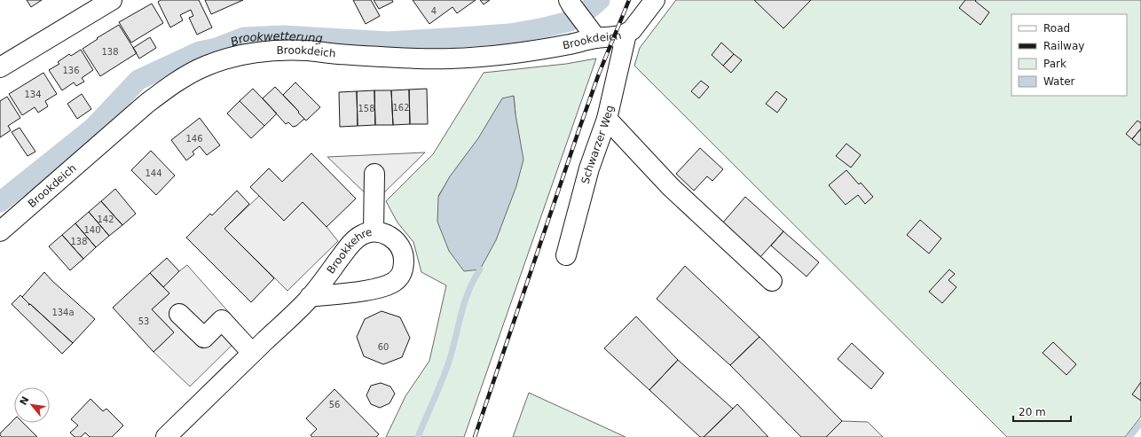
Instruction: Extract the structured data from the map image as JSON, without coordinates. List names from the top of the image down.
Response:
{
  "streets": {
    "street": ["Brookdeich", "Schwarzer Weg", "Brookkehre"]
  },
  "crossings": [
    ["Brookdeich", "Schwarzer Weg"]
  ],
  "water": ["Brookwetterung"],
  "house_numbers": [
    "4",
    "138",
    "136",
    "134",
    "162",
    "158",
    "146",
    "144",
    "142",
    "140",
    "138",
    "134a",
    "53",
    "60",
    "56"
  ],
  "legend": [
    "Road",
    "Railway",
    "Park",
    "Water"
  ],
  "scale_bar": "20 m",
  "north": "top left"
}
